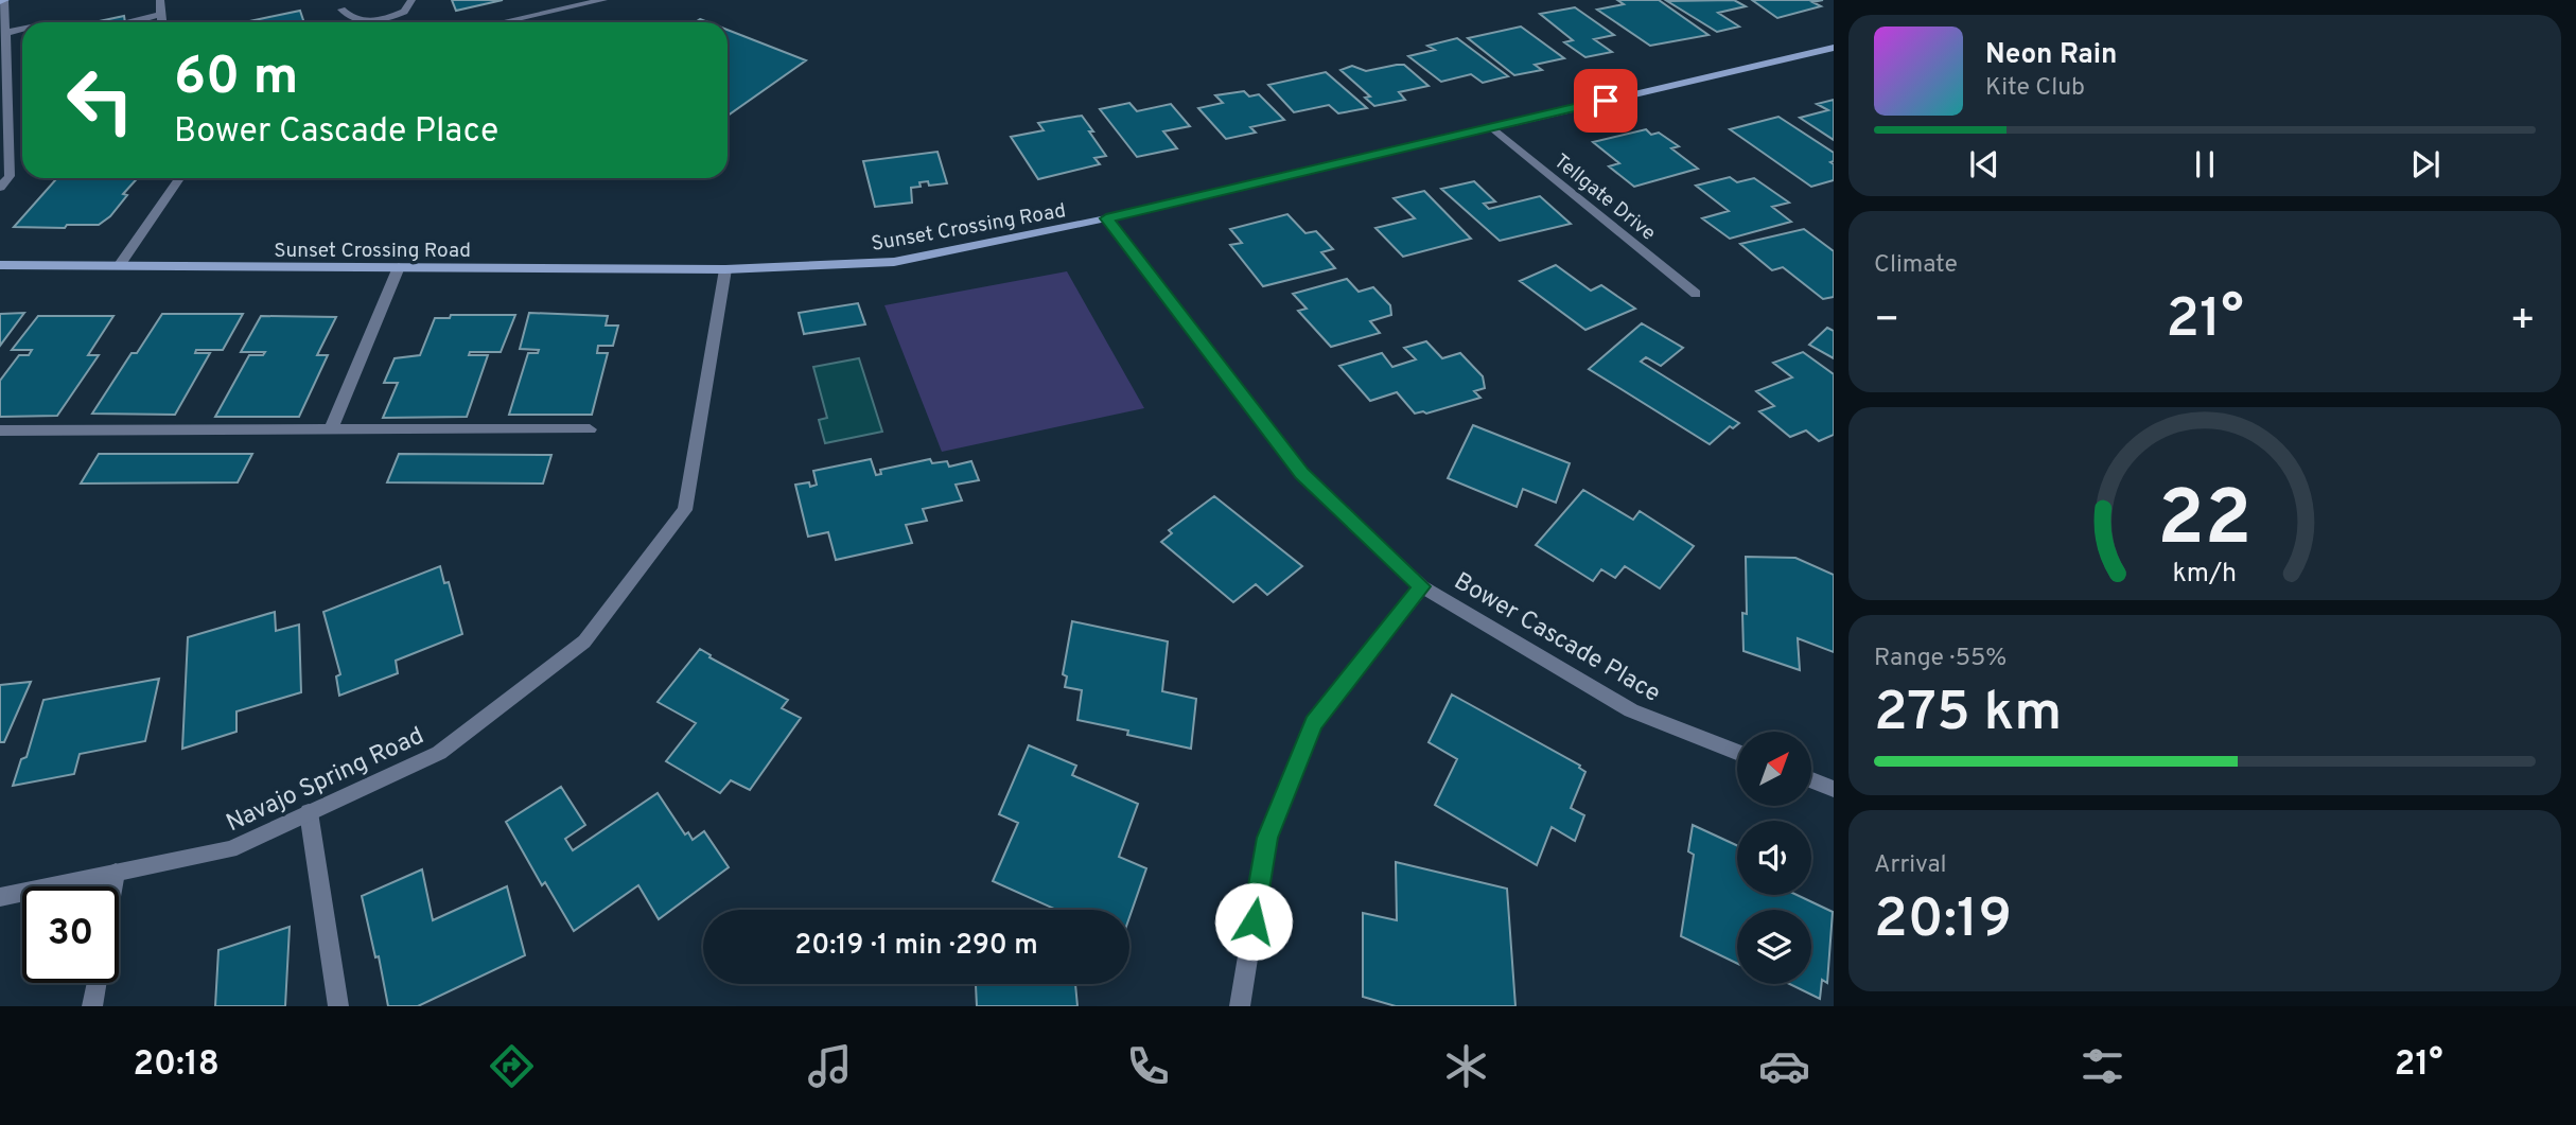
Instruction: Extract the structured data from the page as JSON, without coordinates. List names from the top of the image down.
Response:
{
  "streets": {
    "street": [
      "Tellgate Drive",
      "Sunset Crossing Road",
      "Bower Cascade Place",
      "Navajo Spring Road"
    ]
  },
  "crossings": [
    ["Tellgate Drive", "Sunset Crossing Road"],
    ["Sunset Crossing Road", "Bower Cascade Place"],
    ["Sunset Crossing Road", "Navajo Spring Road"]
  ],
  "north": "top right",
  "page": {
    "turn": ["60 m", "Bower Cascade Place"],
    "song": ["Neon Rain", "Kite Club"],
    "tile": [
      "Climate",
      ["Range · 55%", "275 km"],
      ["Arrival", "20:19"]
    ],
    "heat": ["−", "21°", "+"],
    "limit": "30",
    "trip": "20:19 · 1 min · 290 m",
    "tabs": ["20:18", "21°"],
    "gauge": ["22", "km/h"]
  }
}
